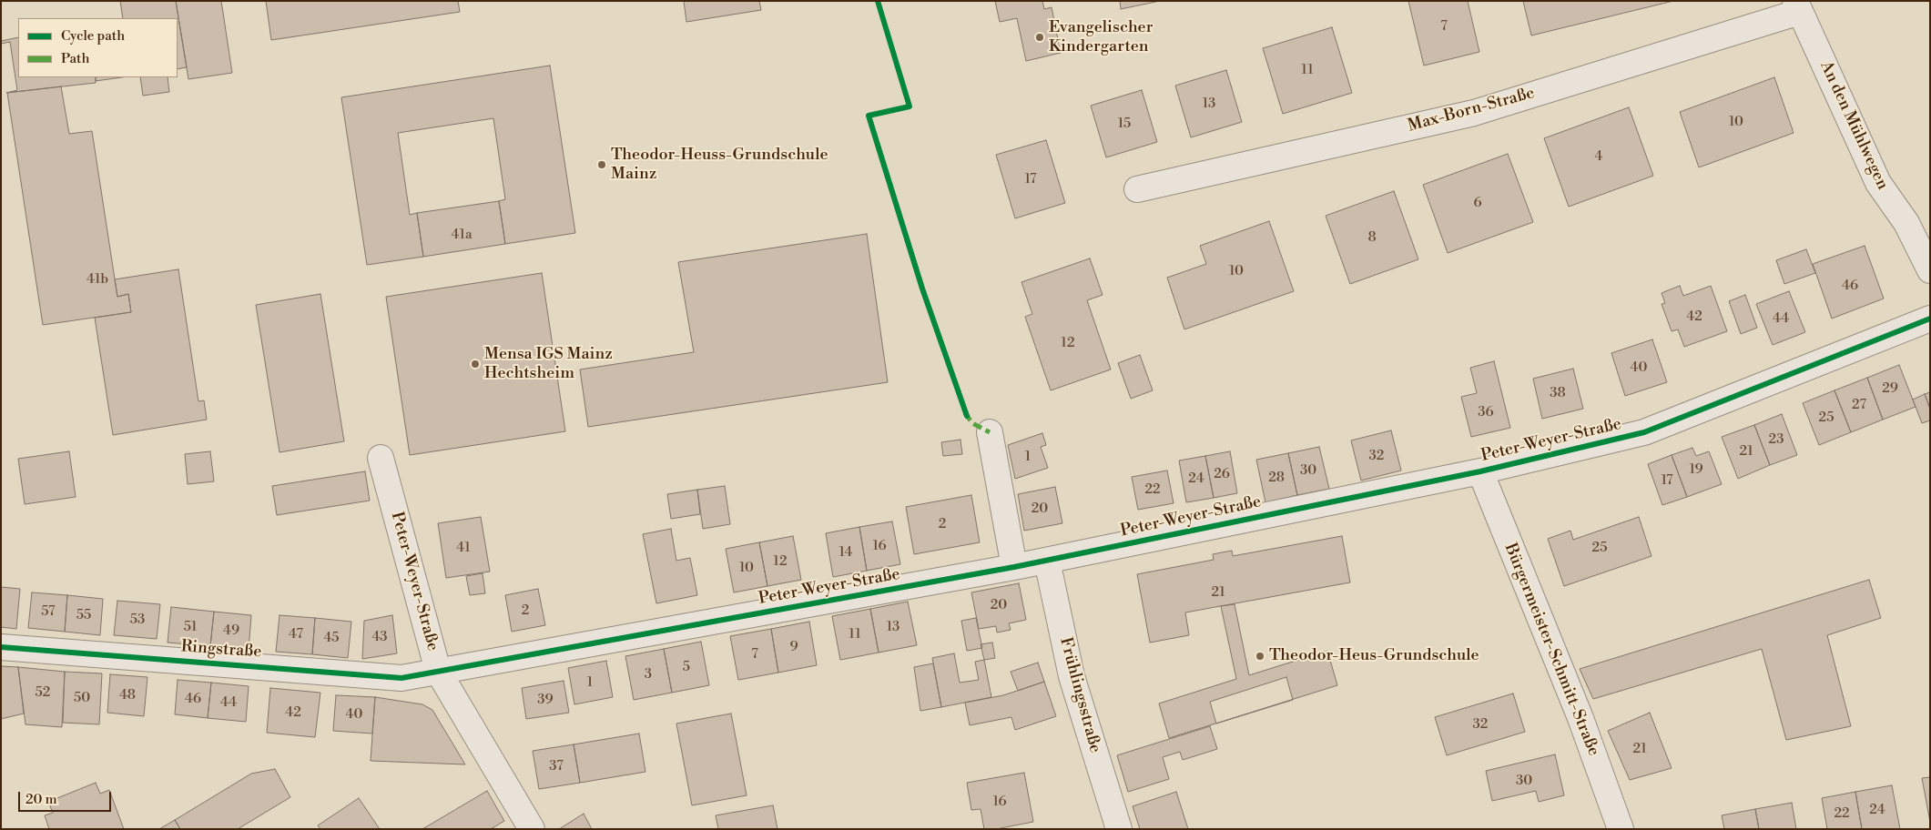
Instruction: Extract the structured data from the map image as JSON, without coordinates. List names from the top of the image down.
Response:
{
  "streets": {
    "street": [
      "Max-Born-Straße",
      "An den Mühlwegen",
      "Peter-Weyer-Straße",
      "Ringstraße",
      "Bürgermeister-Schmitt-Straße",
      "Frühlingsstraße"
    ]
  },
  "crossings": [
    ["Max-Born-Straße", "An den Mühlwegen"],
    ["Peter-Weyer-Straße", "Ringstraße"],
    ["Peter-Weyer-Straße", "Bürgermeister-Schmitt-Straße"],
    ["Peter-Weyer-Straße", "Frühlingsstraße"]
  ],
  "places": [
    "Evangelischer Kindergarten",
    "Theodor-Heuss-Grundschule Mainz",
    "Mensa IGS Mainz Hechtsheim",
    "Theodor-Heus-Grundschule"
  ],
  "house_numbers": [
    "7",
    "11",
    "13",
    "10",
    "15",
    "4",
    "17",
    "6",
    "41a",
    "8",
    "10",
    "41b",
    "46",
    "42",
    "44",
    "12",
    "40",
    "29",
    "38",
    "27",
    "36",
    "25",
    "23",
    "21",
    "32",
    "1",
    "19",
    "30",
    "26",
    "28",
    "24",
    "17",
    "22",
    "20",
    "2",
    "16",
    "41",
    "25",
    "14",
    "12",
    "10",
    "21",
    "20",
    "2",
    "57",
    "55",
    "53",
    "51",
    "13",
    "49",
    "47",
    "11",
    "43",
    "45",
    "9",
    "7",
    "5",
    "3",
    "1",
    "52",
    "48",
    "50",
    "46",
    "39",
    "44",
    "42",
    "40",
    "32",
    "21",
    "37",
    "30",
    "16",
    "24",
    "22"
  ],
  "legend": ["Cycle path", "Path"],
  "scale_bar": "20 m"
}
